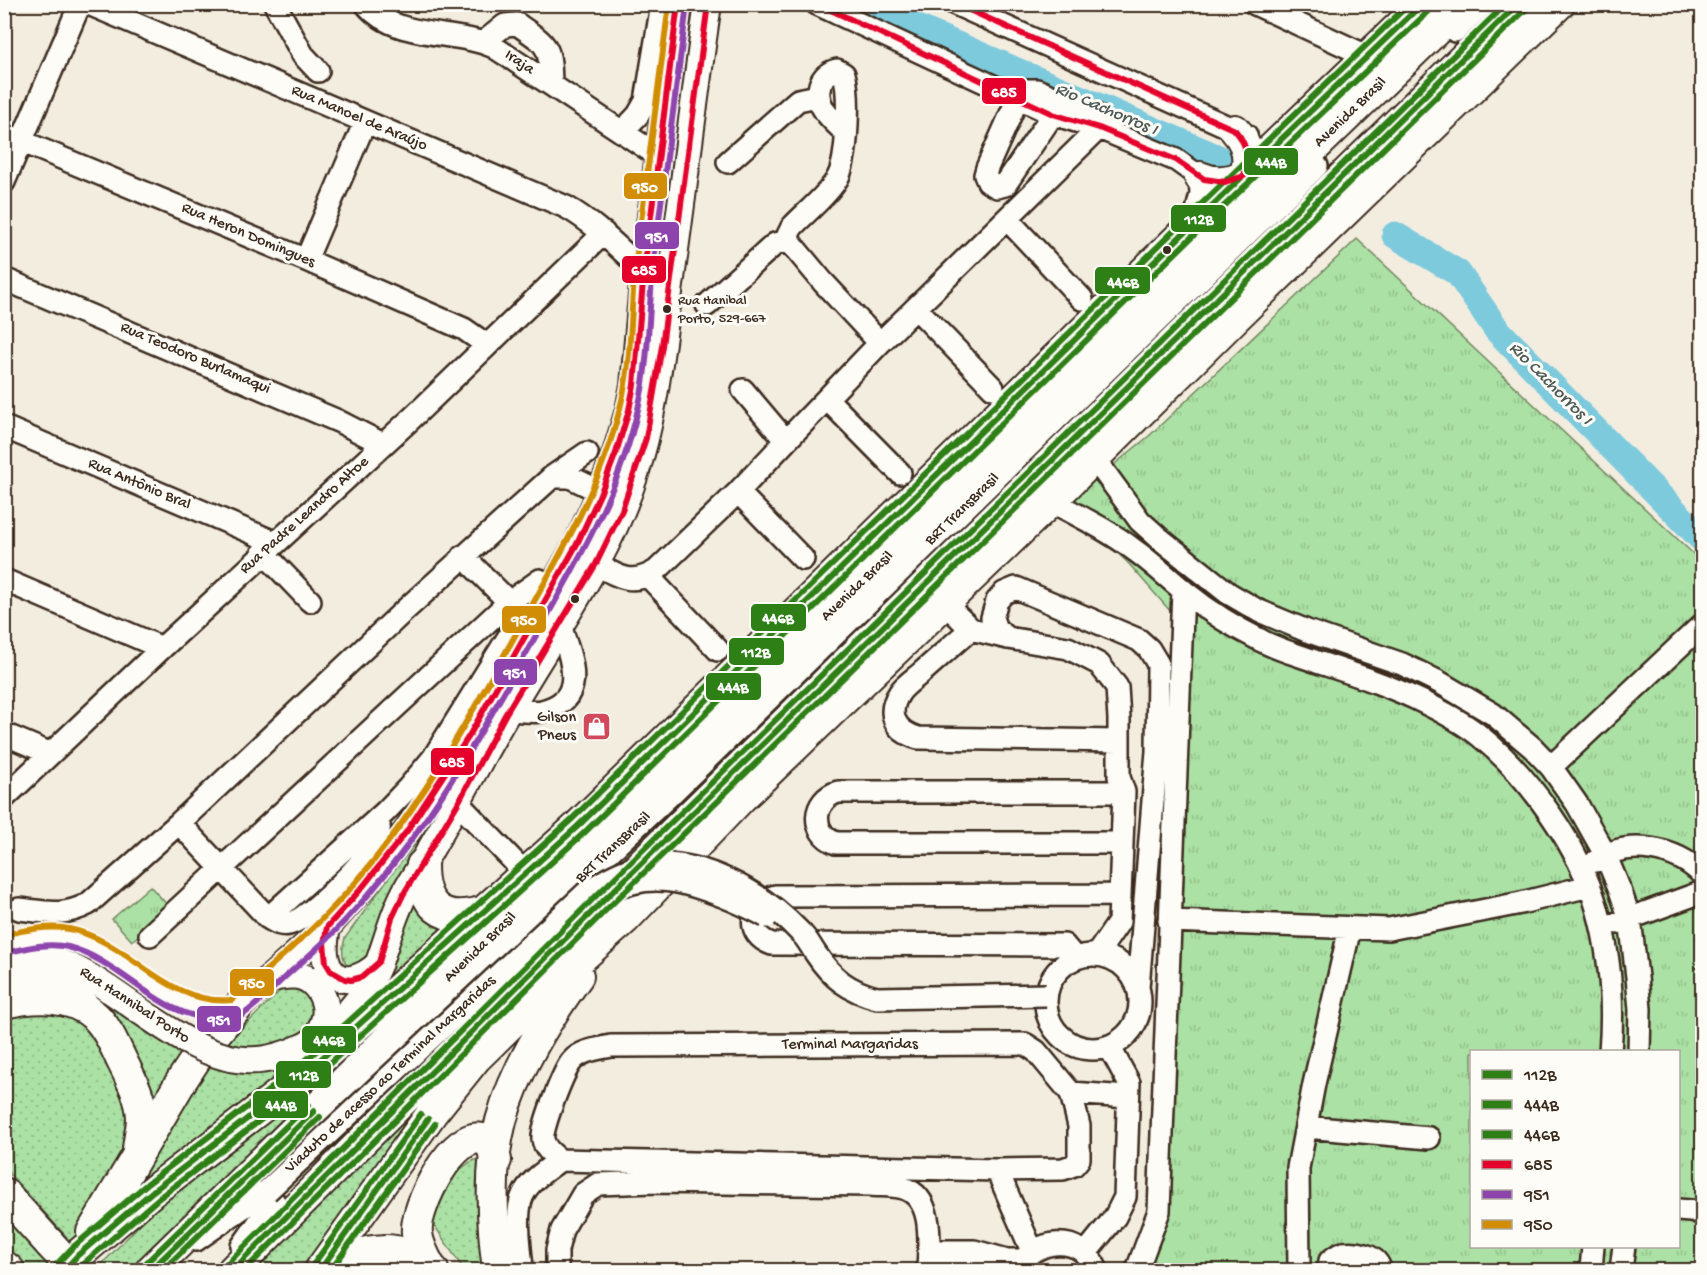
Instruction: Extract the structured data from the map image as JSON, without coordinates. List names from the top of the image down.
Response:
{
  "streets": {
    "highway": ["Avenida Brasil"],
    "main road": ["Rua Hannibal Porto"],
    "street": [
      "Iraja",
      "Rua Manoel de Araújo",
      "Rua Heron Domingues",
      "Rua Teodoro Burlamaqui",
      "Rua Antônio Bral",
      "BRT TransBrasil",
      "Rua Padre Leandro Altoe",
      "Terminal Margaridas",
      "Viaduto de acesso ao Terminal Margaridas"
    ]
  },
  "crossings": [
    ["Avenida Brasil", "BRT TransBrasil"],
    ["Rua Manoel de Araújo", "Rua Padre Leandro Altoe"],
    ["Rua Manoel de Araújo", "Rua Hannibal Porto"],
    ["Rua Heron Domingues", "Rua Padre Leandro Altoe"],
    ["Rua Teodoro Burlamaqui", "Rua Padre Leandro Altoe"],
    ["Rua Antônio Bral", "Rua Padre Leandro Altoe"]
  ],
  "water": ["Rio Cachorros I"],
  "places": {
    "other": ["Rua Hanibal Porto, 529-667"],
    "shop": ["Gilson Pneus"]
  },
  "lines": [
    "transit line 112B",
    "transit line 446B",
    "transit line 685",
    "transit line 950",
    "transit line 951",
    "transit line 444B"
  ],
  "legend": [
    "112B",
    "444B",
    "446B",
    "685",
    "951",
    "950"
  ]
}
